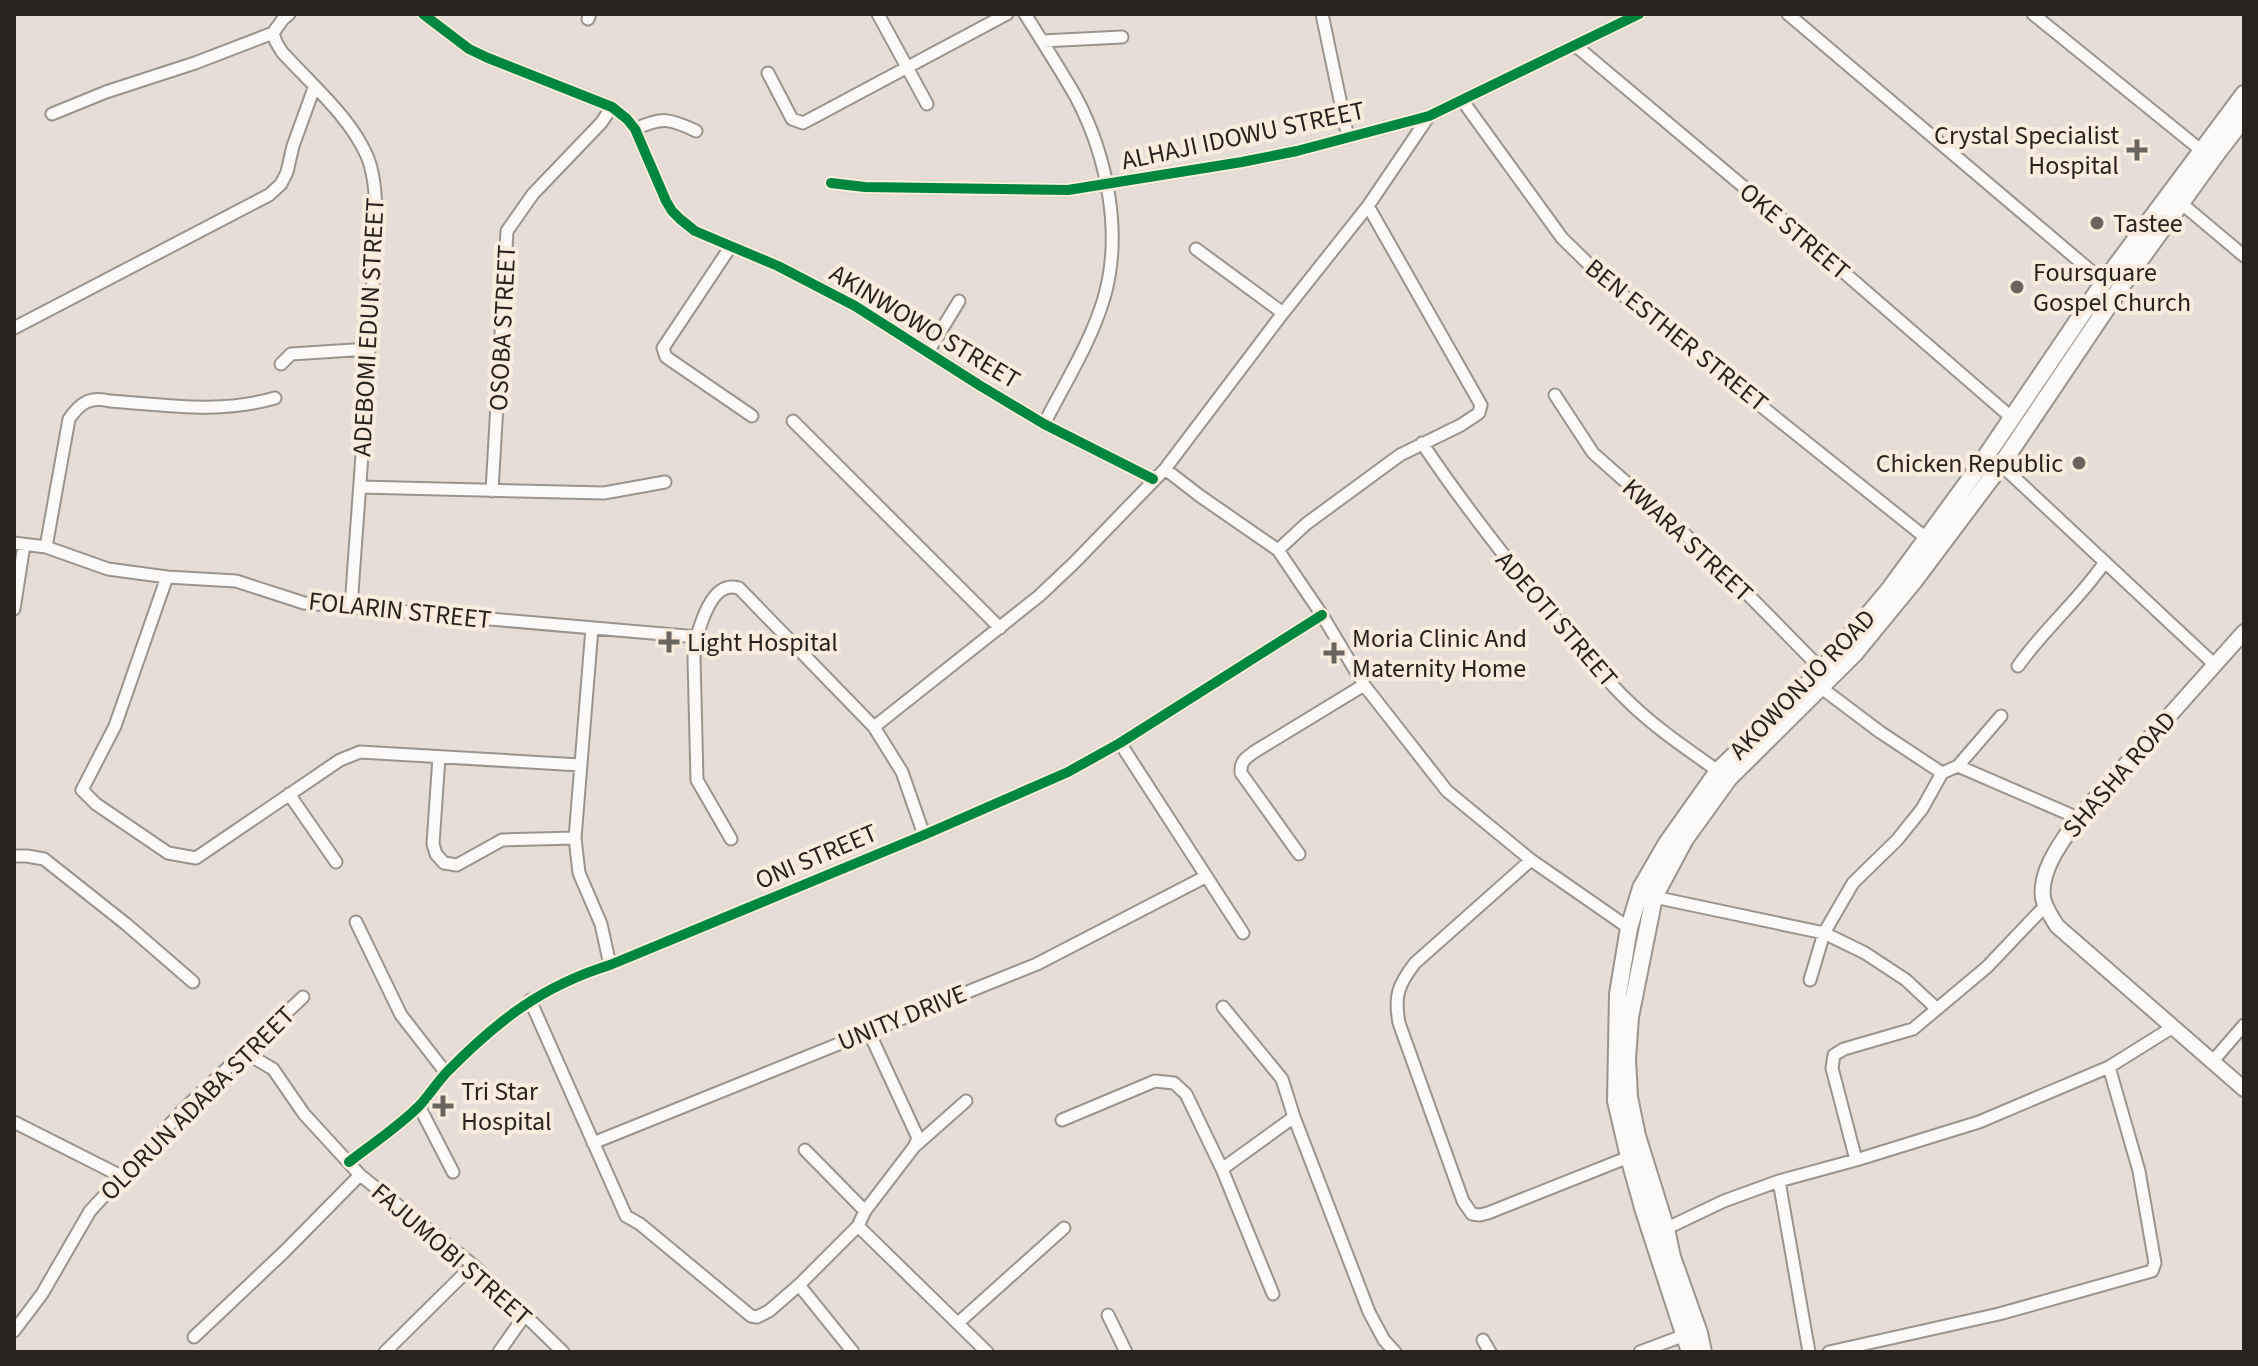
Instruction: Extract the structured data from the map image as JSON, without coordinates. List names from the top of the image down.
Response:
{
  "streets": {
    "main road": ["AKOWONJO ROAD"],
    "street": [
      "ALHAJI IDOWU STREET",
      "OKE STREET",
      "AKINWOWO STREET",
      "ADEBOMI EDUN STREET",
      "OSOBA STREET",
      "BEN ESTHER STREET",
      "KWARA STREET",
      "FOLARIN STREET",
      "ADEOTI STREET",
      "SHASHA ROAD",
      "ONI STREET",
      "UNITY DRIVE",
      "OLORUN ADABA STREET",
      "FAJUMOBI STREET"
    ]
  },
  "crossings": [
    ["ALHAJI IDOWU STREET", "OKE STREET"],
    ["ALHAJI IDOWU STREET", "BEN ESTHER STREET"],
    ["OKE STREET", "AKOWONJO ROAD"],
    ["AKINWOWO STREET", "OSOBA STREET"],
    ["ADEBOMI EDUN STREET", "FOLARIN STREET"],
    ["BEN ESTHER STREET", "AKOWONJO ROAD"],
    ["KWARA STREET", "AKOWONJO ROAD"],
    ["ADEOTI STREET", "AKOWONJO ROAD"],
    ["ONI STREET", "FAJUMOBI STREET"],
    ["OLORUN ADABA STREET", "FAJUMOBI STREET"]
  ],
  "places": {
    "health": [
      "Crystal Specialist Hospital",
      "Light Hospital",
      "Moria Clinic And Maternity Home",
      "Tri Star Hospital"
    ],
    "other": ["Tastee", "Foursquare Gospel Church", "Chicken Republic"]
  }
}
